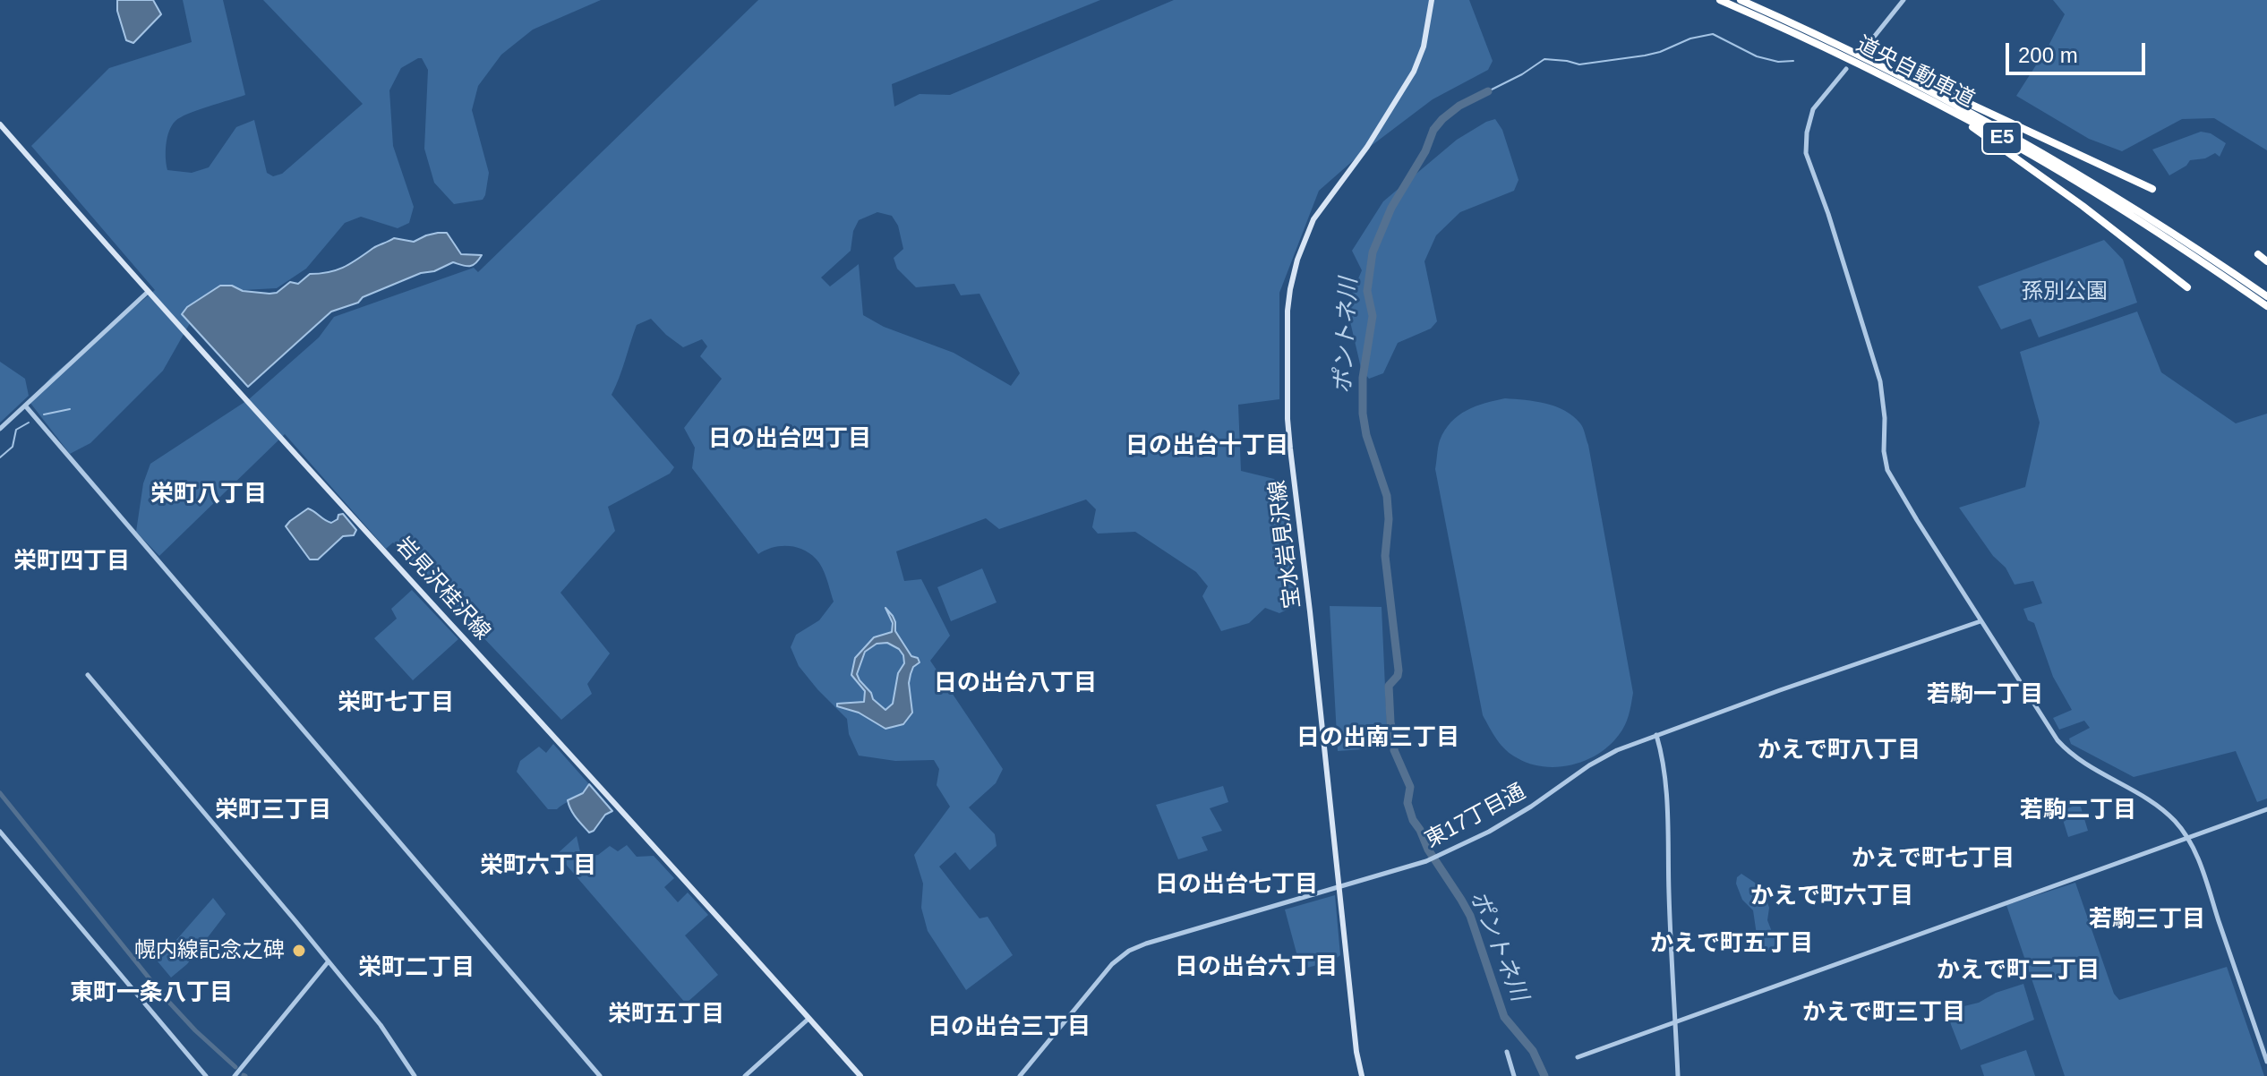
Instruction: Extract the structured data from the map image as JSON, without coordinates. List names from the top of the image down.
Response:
{
  "streets": {
    "highway": ["道央自動車道", "E5"],
    "main road": ["宝水岩見沢線", "岩見沢桂沢線"],
    "street": ["東17丁目通"]
  },
  "crossings": [
    ["宝水岩見沢線", "東17丁目通"]
  ],
  "districts": [
    "日の出台四丁目",
    "日の出台十丁目",
    "栄町八丁目",
    "栄町四丁目",
    "日の出台八丁目",
    "若駒一丁目",
    "栄町七丁目",
    "日の出南三丁目",
    "かえで町八丁目",
    "栄町三丁目",
    "若駒二丁目",
    "かえで町七丁目",
    "栄町六丁目",
    "日の出台七丁目",
    "かえで町六丁目",
    "若駒三丁目",
    "かえで町五丁目",
    "日の出台六丁目",
    "栄町二丁目",
    "かえで町二丁目",
    "東町一条八丁目",
    "かえで町三丁目",
    "栄町五丁目",
    "日の出台三丁目"
  ],
  "water": ["ポントネ川"],
  "parks": ["孫別公園"],
  "places": ["幌内線記念之碑"],
  "scale_bar": "200 m"
}
